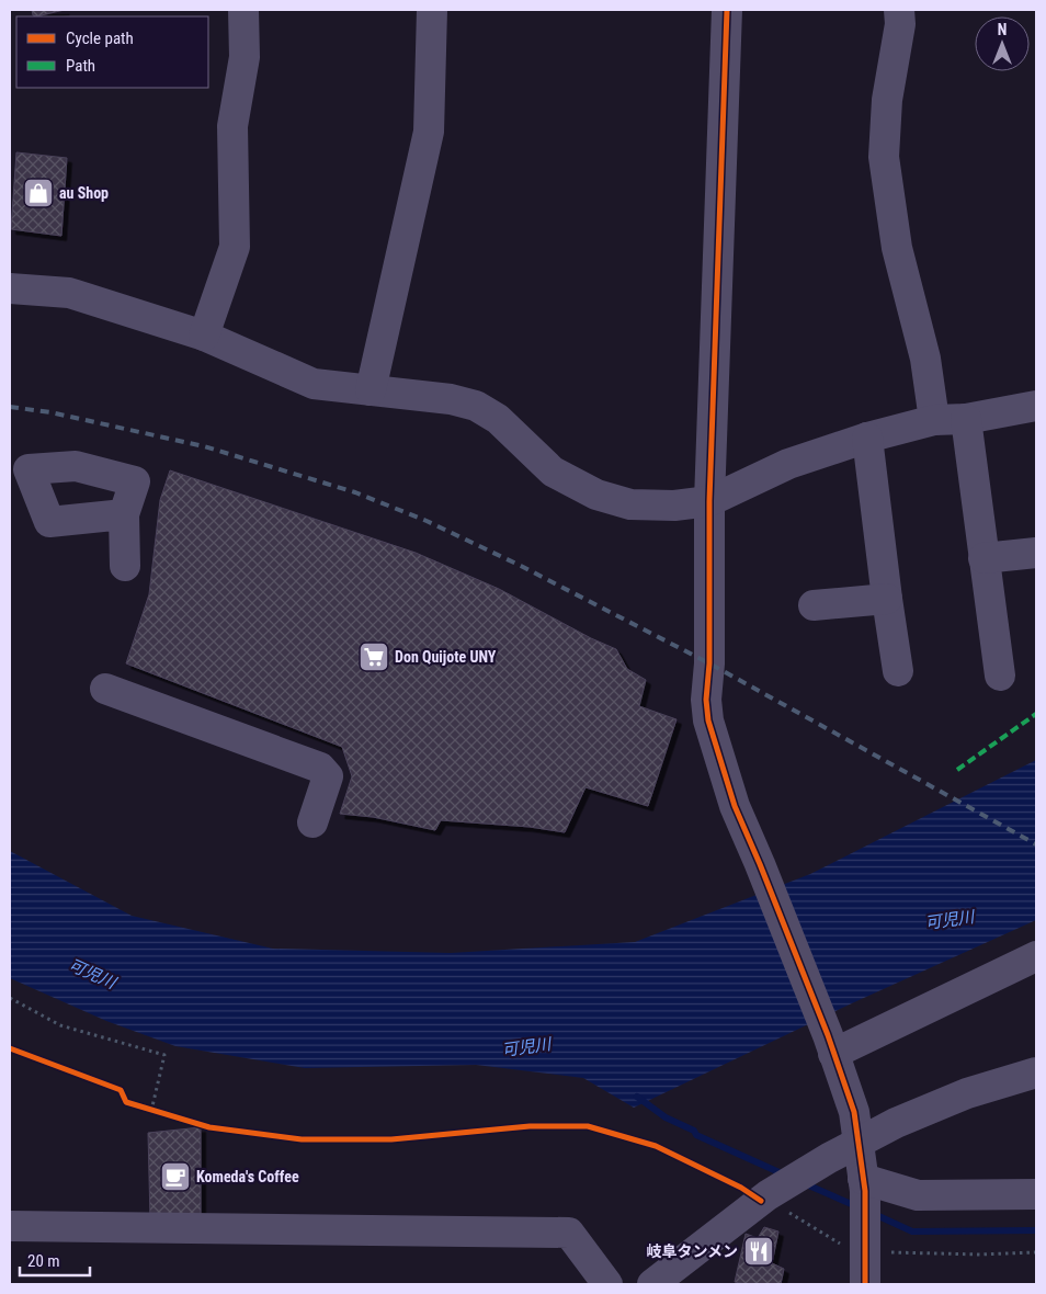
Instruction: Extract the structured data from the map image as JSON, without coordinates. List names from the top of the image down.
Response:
{
  "water": ["可児川"],
  "places": {
    "shop": ["au Shop"],
    "supermarket": ["Don Quijote UNY"],
    "cafe": ["Komeda's Coffee"],
    "restaurant": ["岐阜タンメン"]
  },
  "legend": ["Cycle path", "Path"],
  "scale_bar": "20 m",
  "north": "top"
}
